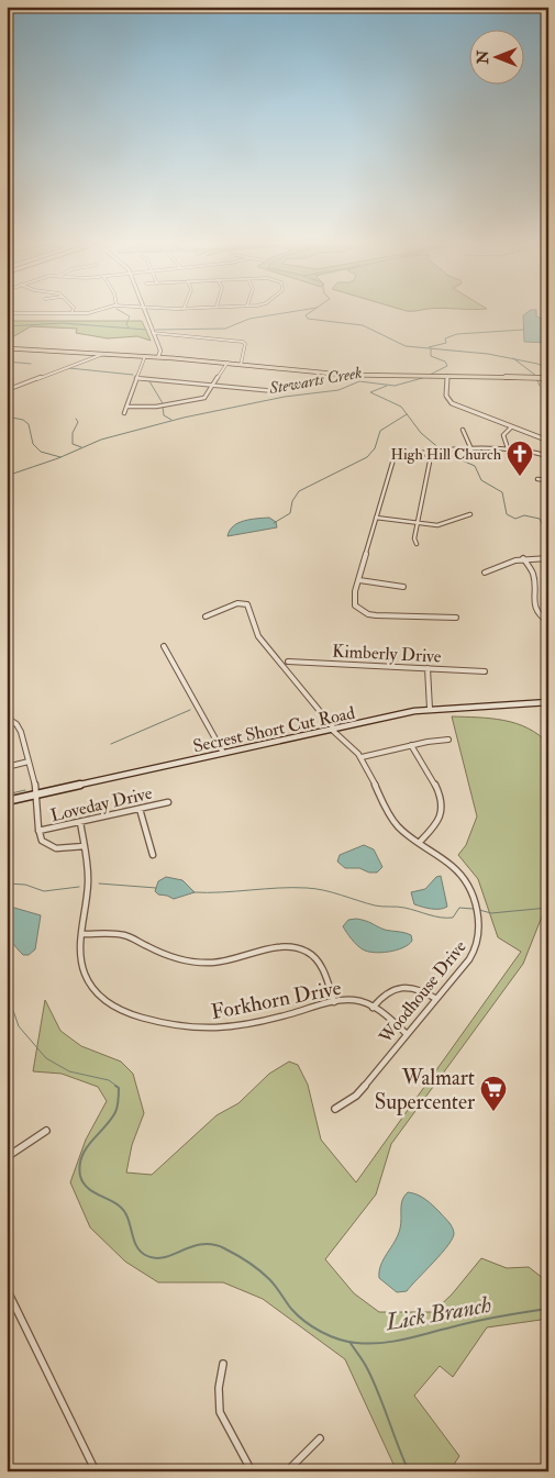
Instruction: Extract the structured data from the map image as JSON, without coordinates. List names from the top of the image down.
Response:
{
  "streets": {
    "main road": ["Secrest Short Cut Road"],
    "street": [
      "Kimberly Drive",
      "Loveday Drive",
      "Woodhouse Drive",
      "Forkhorn Drive"
    ]
  },
  "crossings": [
    ["Secrest Short Cut Road", "Woodhouse Drive"],
    ["Loveday Drive", "Forkhorn Drive"],
    ["Woodhouse Drive", "Forkhorn Drive"]
  ],
  "water": ["Stewarts Creek", "Lick Branch"],
  "places": {
    "church": ["High Hill Church"],
    "supermarket": ["Walmart Supercenter"]
  },
  "north": "left"
}
